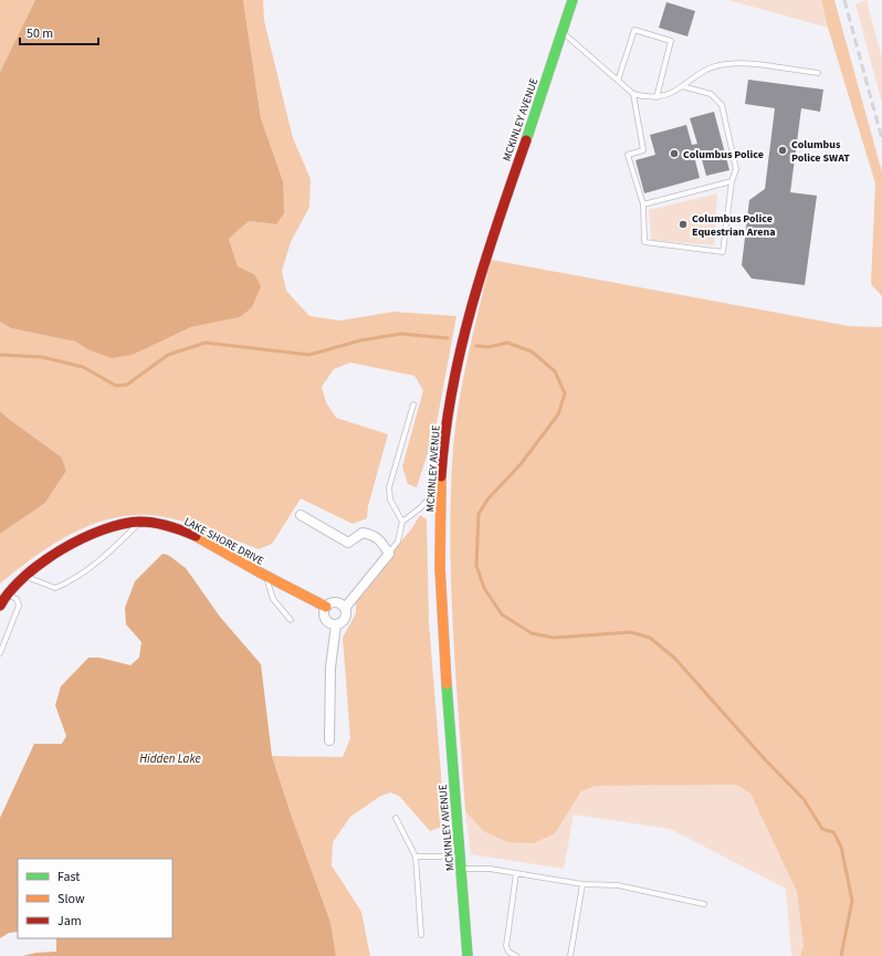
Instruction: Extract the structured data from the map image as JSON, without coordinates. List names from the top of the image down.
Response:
{
  "streets": {
    "main road": ["MCKINLEY AVENUE", "LAKE SHORE DRIVE"]
  },
  "water": ["Hidden Lake"],
  "places": ["Columbus Police SWAT", "Columbus Police", "Columbus Police Equestrian Arena"],
  "legend": ["Fast", "Slow", "Jam"],
  "scale_bar": "50 m"
}
